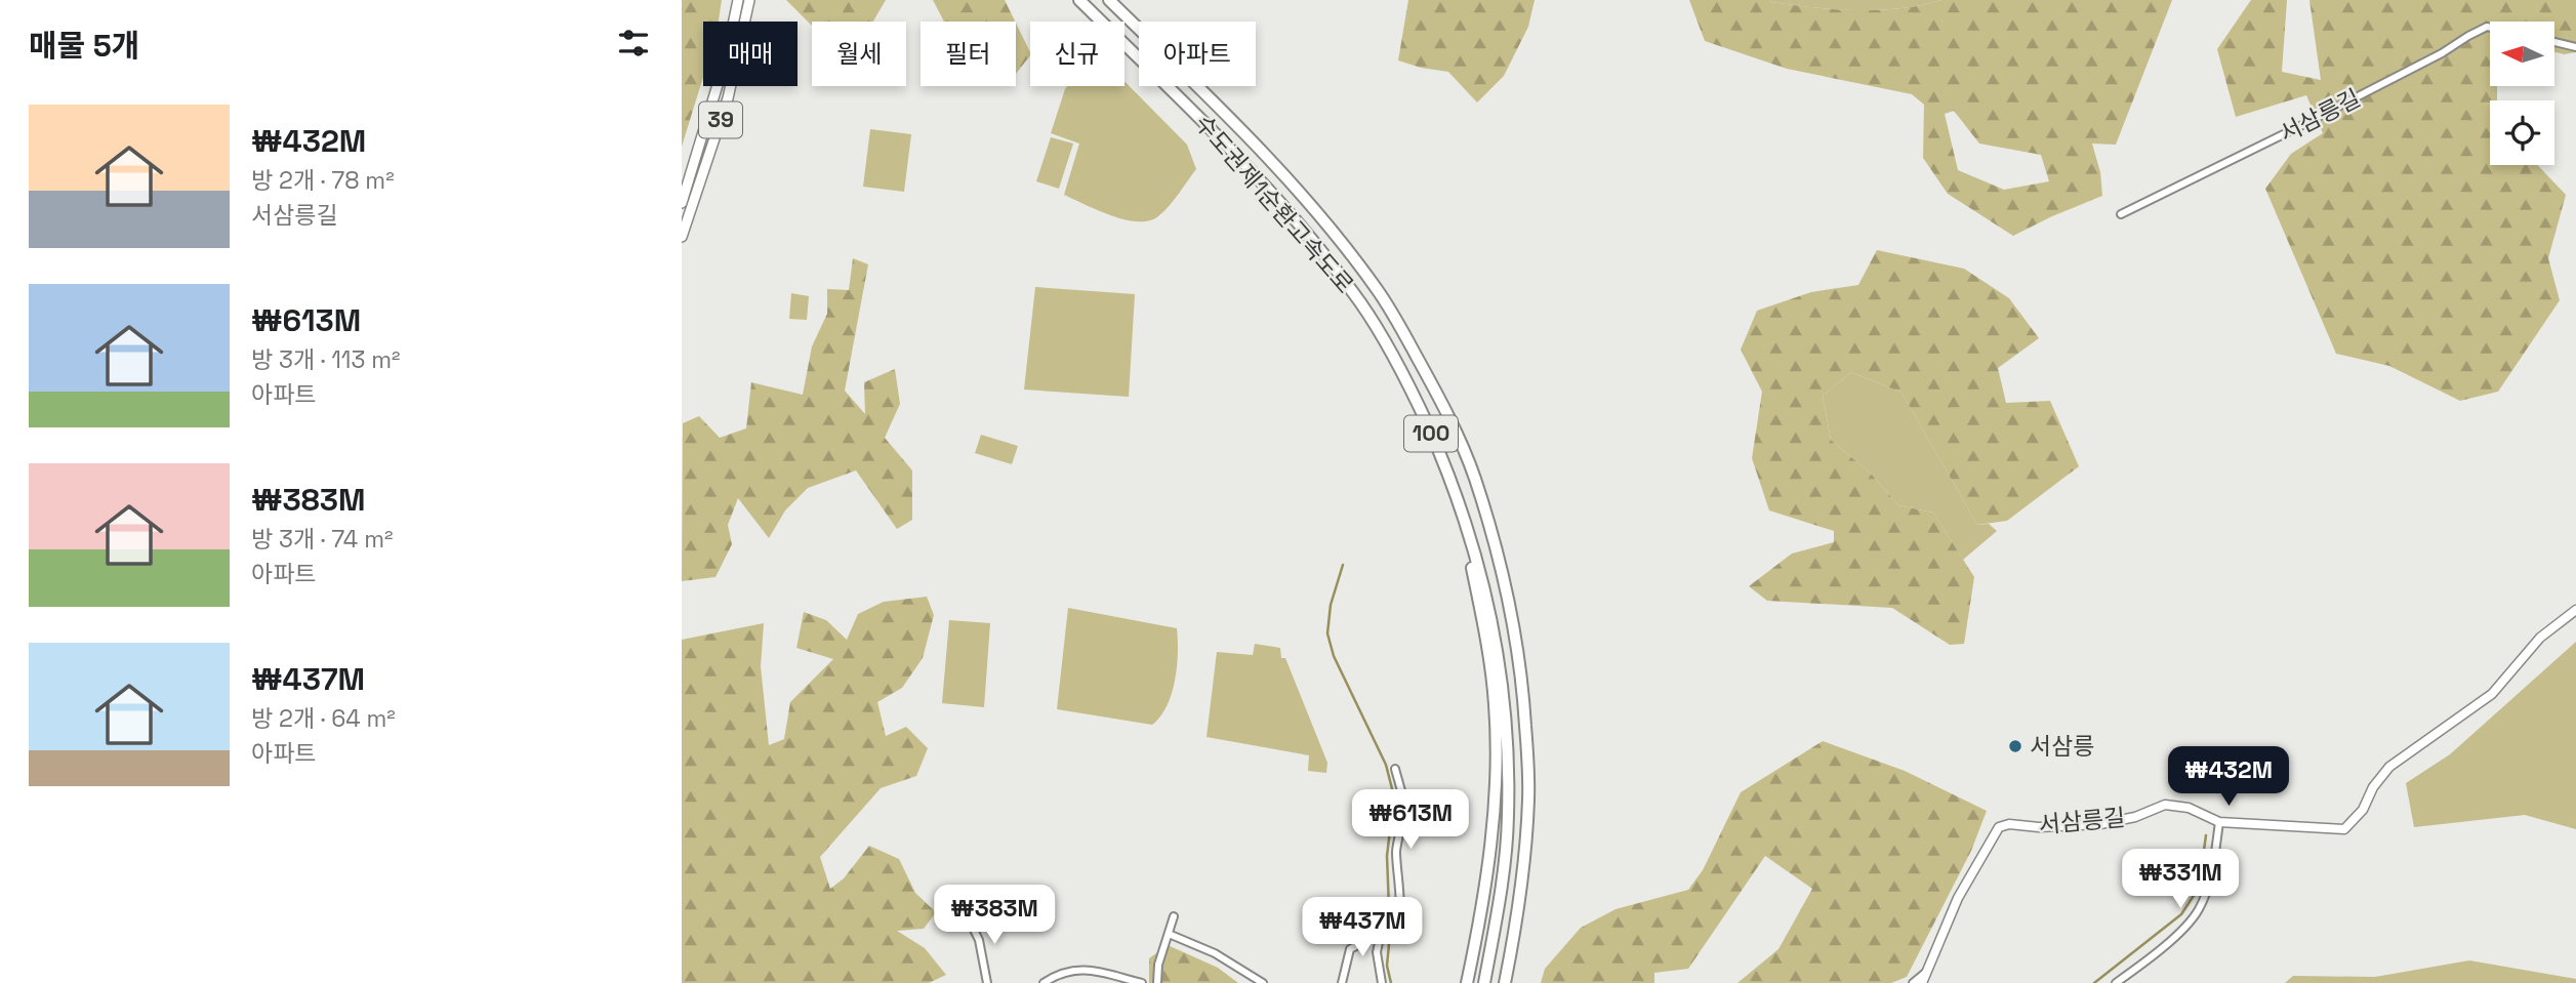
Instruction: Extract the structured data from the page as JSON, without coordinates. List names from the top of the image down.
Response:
{
  "streets": {
    "highway": ["수도권제1순환고속도로", "100"],
    "main road": ["39"],
    "street": ["서삼릉길"]
  },
  "places": ["서삼릉"],
  "north": "left",
  "page": {
    "heading": "매물 5개",
    "chip": [
      "매매",
      "월세",
      "필터",
      "신규",
      "아파트"
    ],
    "list": [
      {
        "name": "₩432M",
        "note": "방 2개 · 78 m² · 서삼릉길"
      },
      {
        "name": "₩613M",
        "note": "방 3개 · 113 m² · 아파트"
      },
      {
        "name": "₩383M",
        "note": "방 3개 · 74 m² · 아파트"
      },
      {
        "name": "₩437M",
        "note": "방 2개 · 64 m² · 아파트"
      }
    ],
    "price": [
      "₩432M",
      "₩613M",
      "₩331M",
      "₩383M",
      "₩437M"
    ]
  }
}
